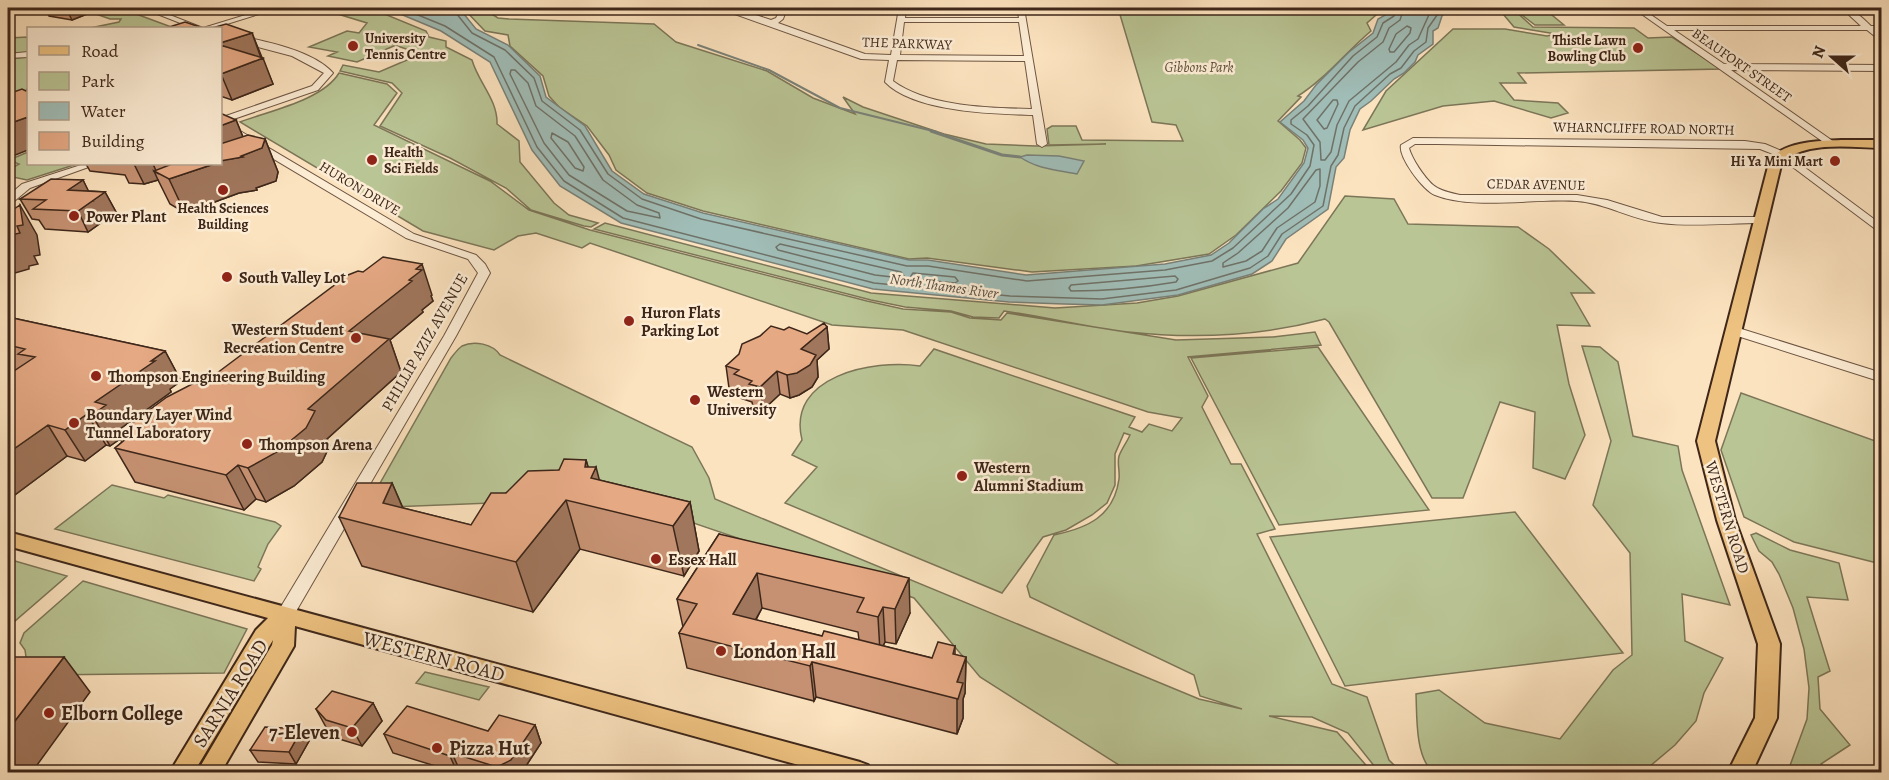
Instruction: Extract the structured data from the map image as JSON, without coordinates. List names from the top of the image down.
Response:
{
  "streets": {
    "main road": ["WHARNCLIFFE ROAD NORTH", "WESTERN ROAD", "SARNIA ROAD"],
    "street": [
      "THE PARKWAY",
      "BEAUFORT STREET",
      "CEDAR AVENUE",
      "HURON DRIVE",
      "PHILLIP AZIZ AVENUE"
    ]
  },
  "crossings": [
    ["BEAUFORT STREET", "WHARNCLIFFE ROAD NORTH"],
    ["WHARNCLIFFE ROAD NORTH", "CEDAR AVENUE"],
    ["WHARNCLIFFE ROAD NORTH", "WESTERN ROAD"],
    ["CEDAR AVENUE", "WESTERN ROAD"],
    ["HURON DRIVE", "PHILLIP AZIZ AVENUE"],
    ["PHILLIP AZIZ AVENUE", "WESTERN ROAD"],
    ["PHILLIP AZIZ AVENUE", "SARNIA ROAD"],
    ["WESTERN ROAD", "SARNIA ROAD"]
  ],
  "water": ["North Thames River"],
  "parks": ["Gibbons Park"],
  "places": [
    "University Tennis Centre",
    "Thistle Lawn Bowling Club",
    "Health Sci Fields",
    "Hi Ya Mini Mart",
    "Health Sciences Building",
    "Power Plant",
    "South Valley Lot",
    "Huron Flats Parking Lot",
    "Western Student Recreation Centre",
    "Thompson Engineering Building",
    "Western University",
    "Boundary Layer Wind Tunnel Laboratory",
    "Thompson Arena",
    "Western Alumni Stadium",
    "Essex Hall",
    "London Hall",
    "Elborn College",
    "7-Eleven",
    "Pizza Hut"
  ],
  "legend": [
    "Road",
    "Park",
    "Water",
    "Building"
  ],
  "north": "left"
}
